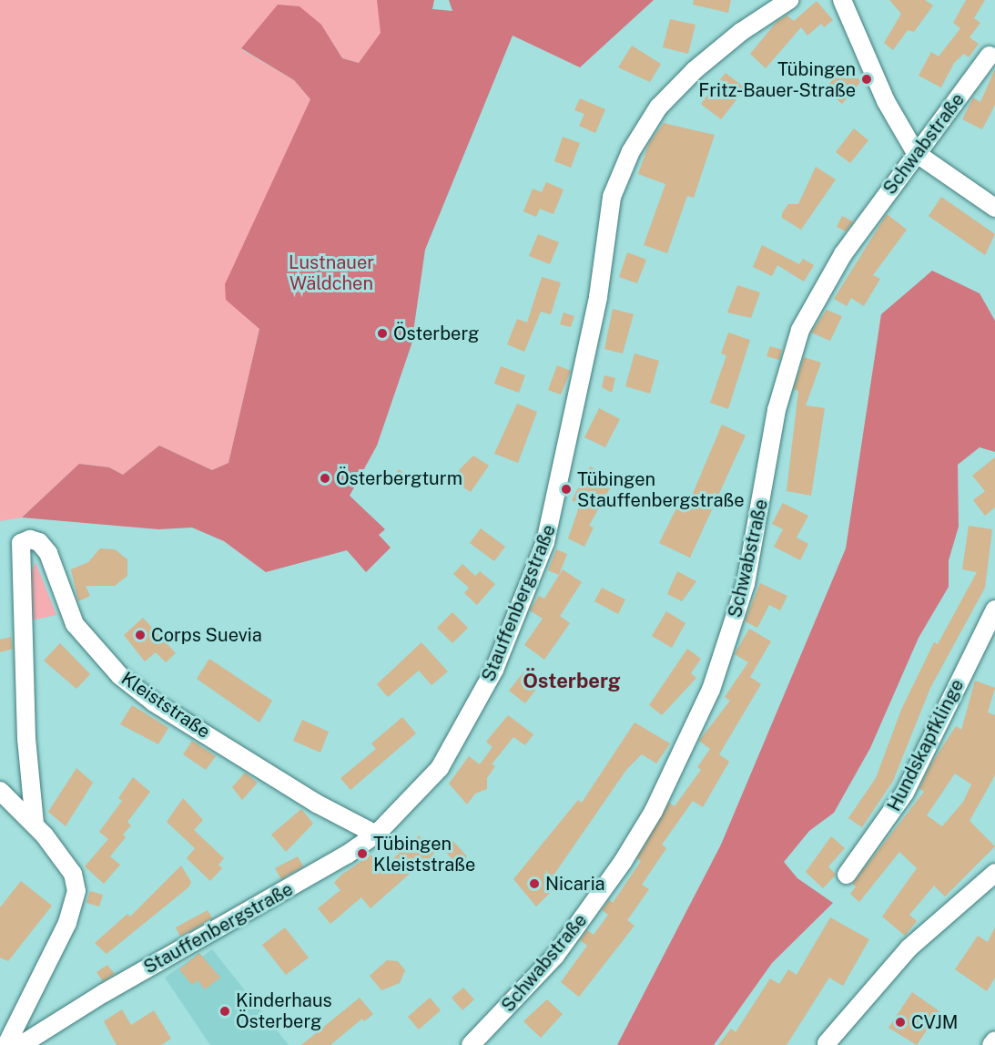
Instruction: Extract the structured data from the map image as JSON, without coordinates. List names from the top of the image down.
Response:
{
  "streets": {
    "street": [
      "Schwabstraße",
      "Stauffenbergstraße",
      "Kleiststraße",
      "Hundskapfklinge"
    ]
  },
  "crossings": [
    ["Stauffenbergstraße", "Kleiststraße"]
  ],
  "districts": ["Österberg"],
  "parks": ["Lustnauer Wäldchen"],
  "places": [
    "Tübingen Fritz-Bauer-Straße",
    "Österberg",
    "Österbergturm",
    "Tübingen Stauffenbergstraße",
    "Corps Suevia",
    "Tübingen Kleiststraße",
    "Nicaria",
    "Kinderhaus Österberg",
    "CVJM"
  ]
}
